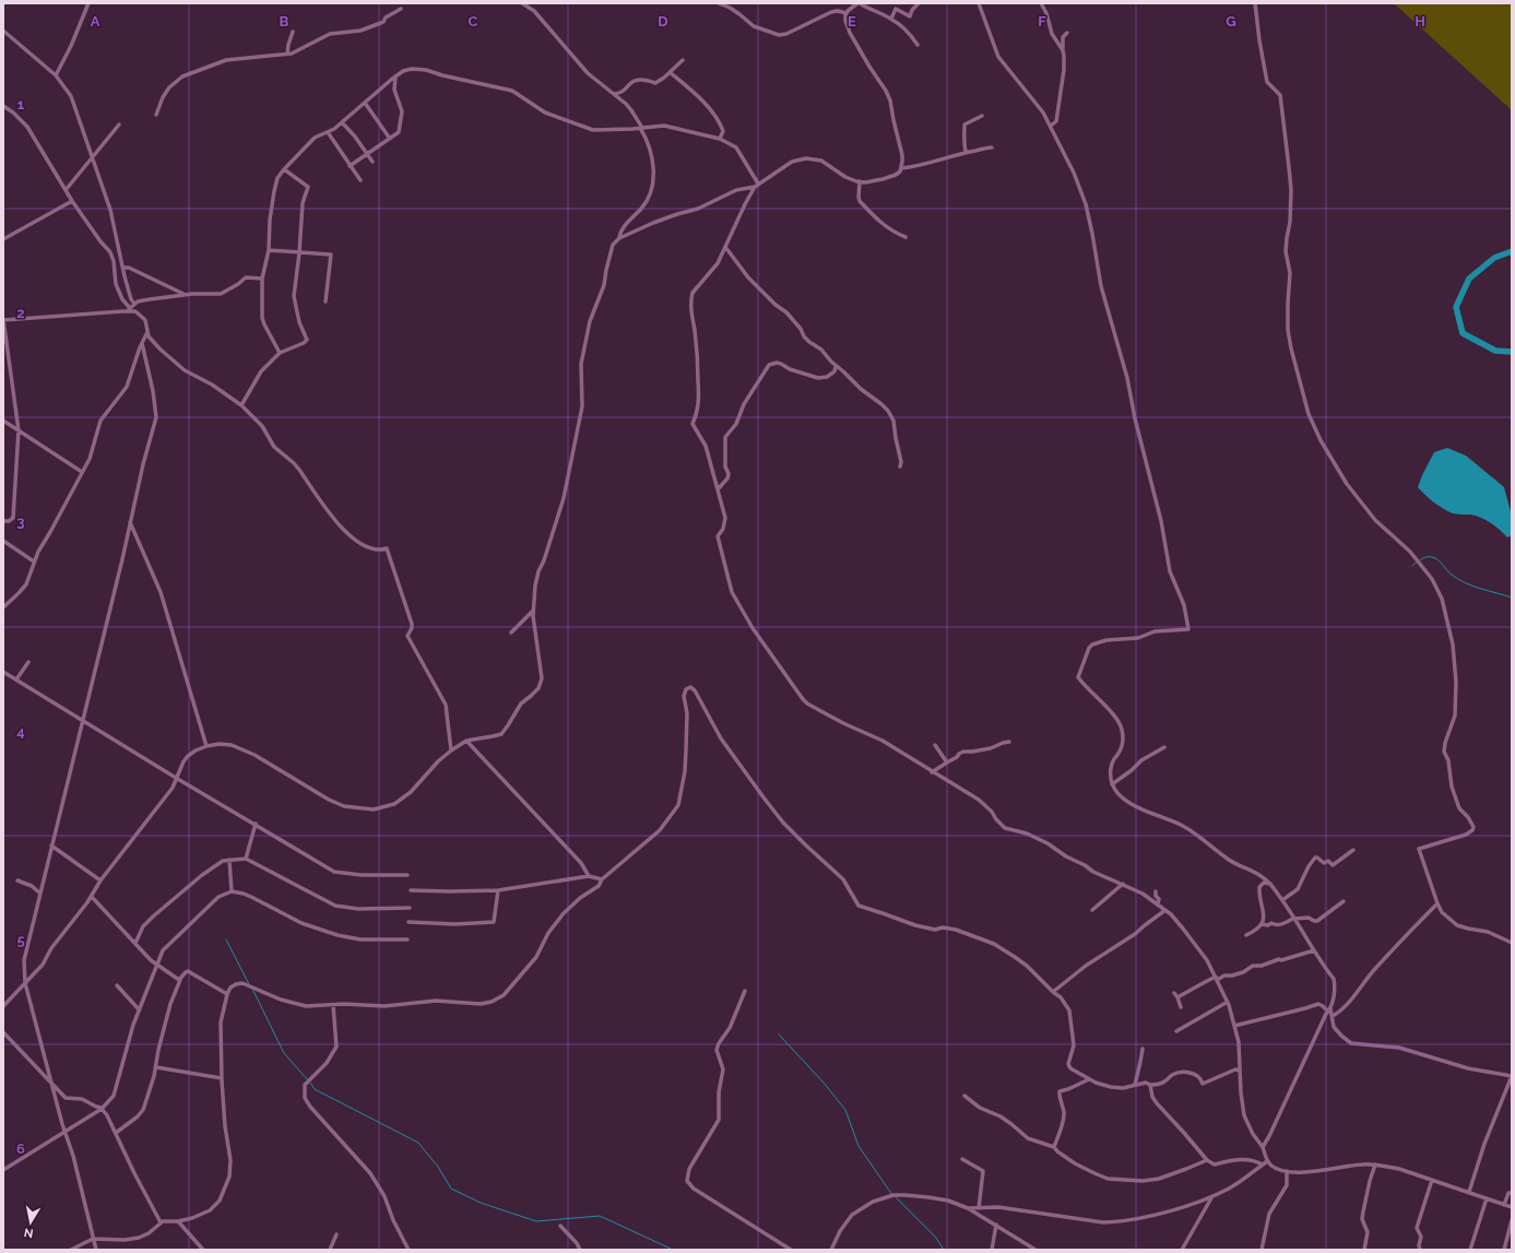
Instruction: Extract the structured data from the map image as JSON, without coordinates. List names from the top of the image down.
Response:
{
  "north": "bottom",
  "grid": {
    "columns": [
      "A",
      "B",
      "C",
      "D",
      "E",
      "F",
      "G",
      "H"
    ],
    "rows": [
      "1",
      "2",
      "3",
      "4",
      "5",
      "6"
    ]
  }
}
